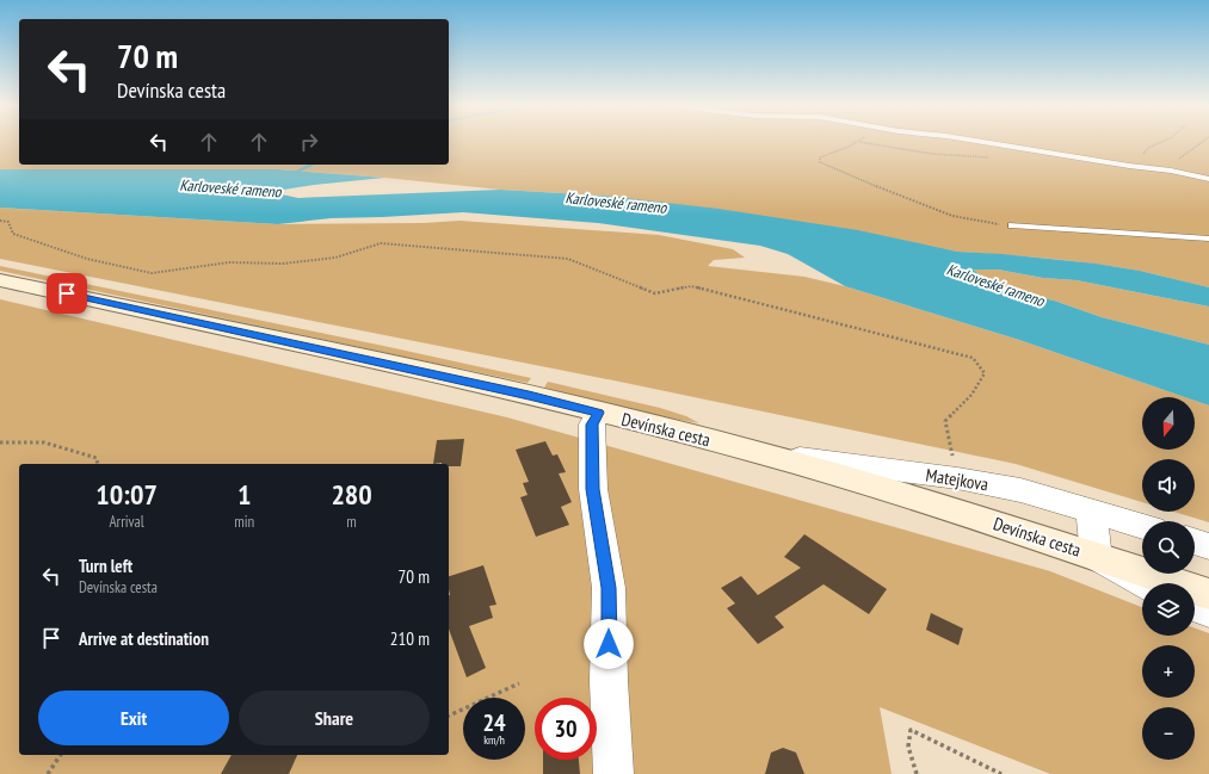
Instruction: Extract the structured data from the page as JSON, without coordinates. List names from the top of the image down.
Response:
{
  "streets": {
    "street": ["Devínska cesta", "Matejkova"]
  },
  "crossings": [
    ["Devínska cesta", "Matejkova"]
  ],
  "water": ["Karloveské rameno"],
  "north": "bottom",
  "page": {
    "turn": ["70 m", "Devínska cesta"],
    "map_buttons": ["+", "−"],
    "eta": [
      "10:07",
      "Arrival",
      "1",
      "min",
      "280",
      "m"
    ],
    "list": [
      {
        "name": "Turn left",
        "note": "Devínska cesta",
        "value": "70 m"
      },
      {
        "name": "Arrive at destination",
        "value": "210 m"
      }
    ],
    "buttons": ["Exit", "Share"],
    "speed": "24 km/h",
    "limit": "30"
  }
}
